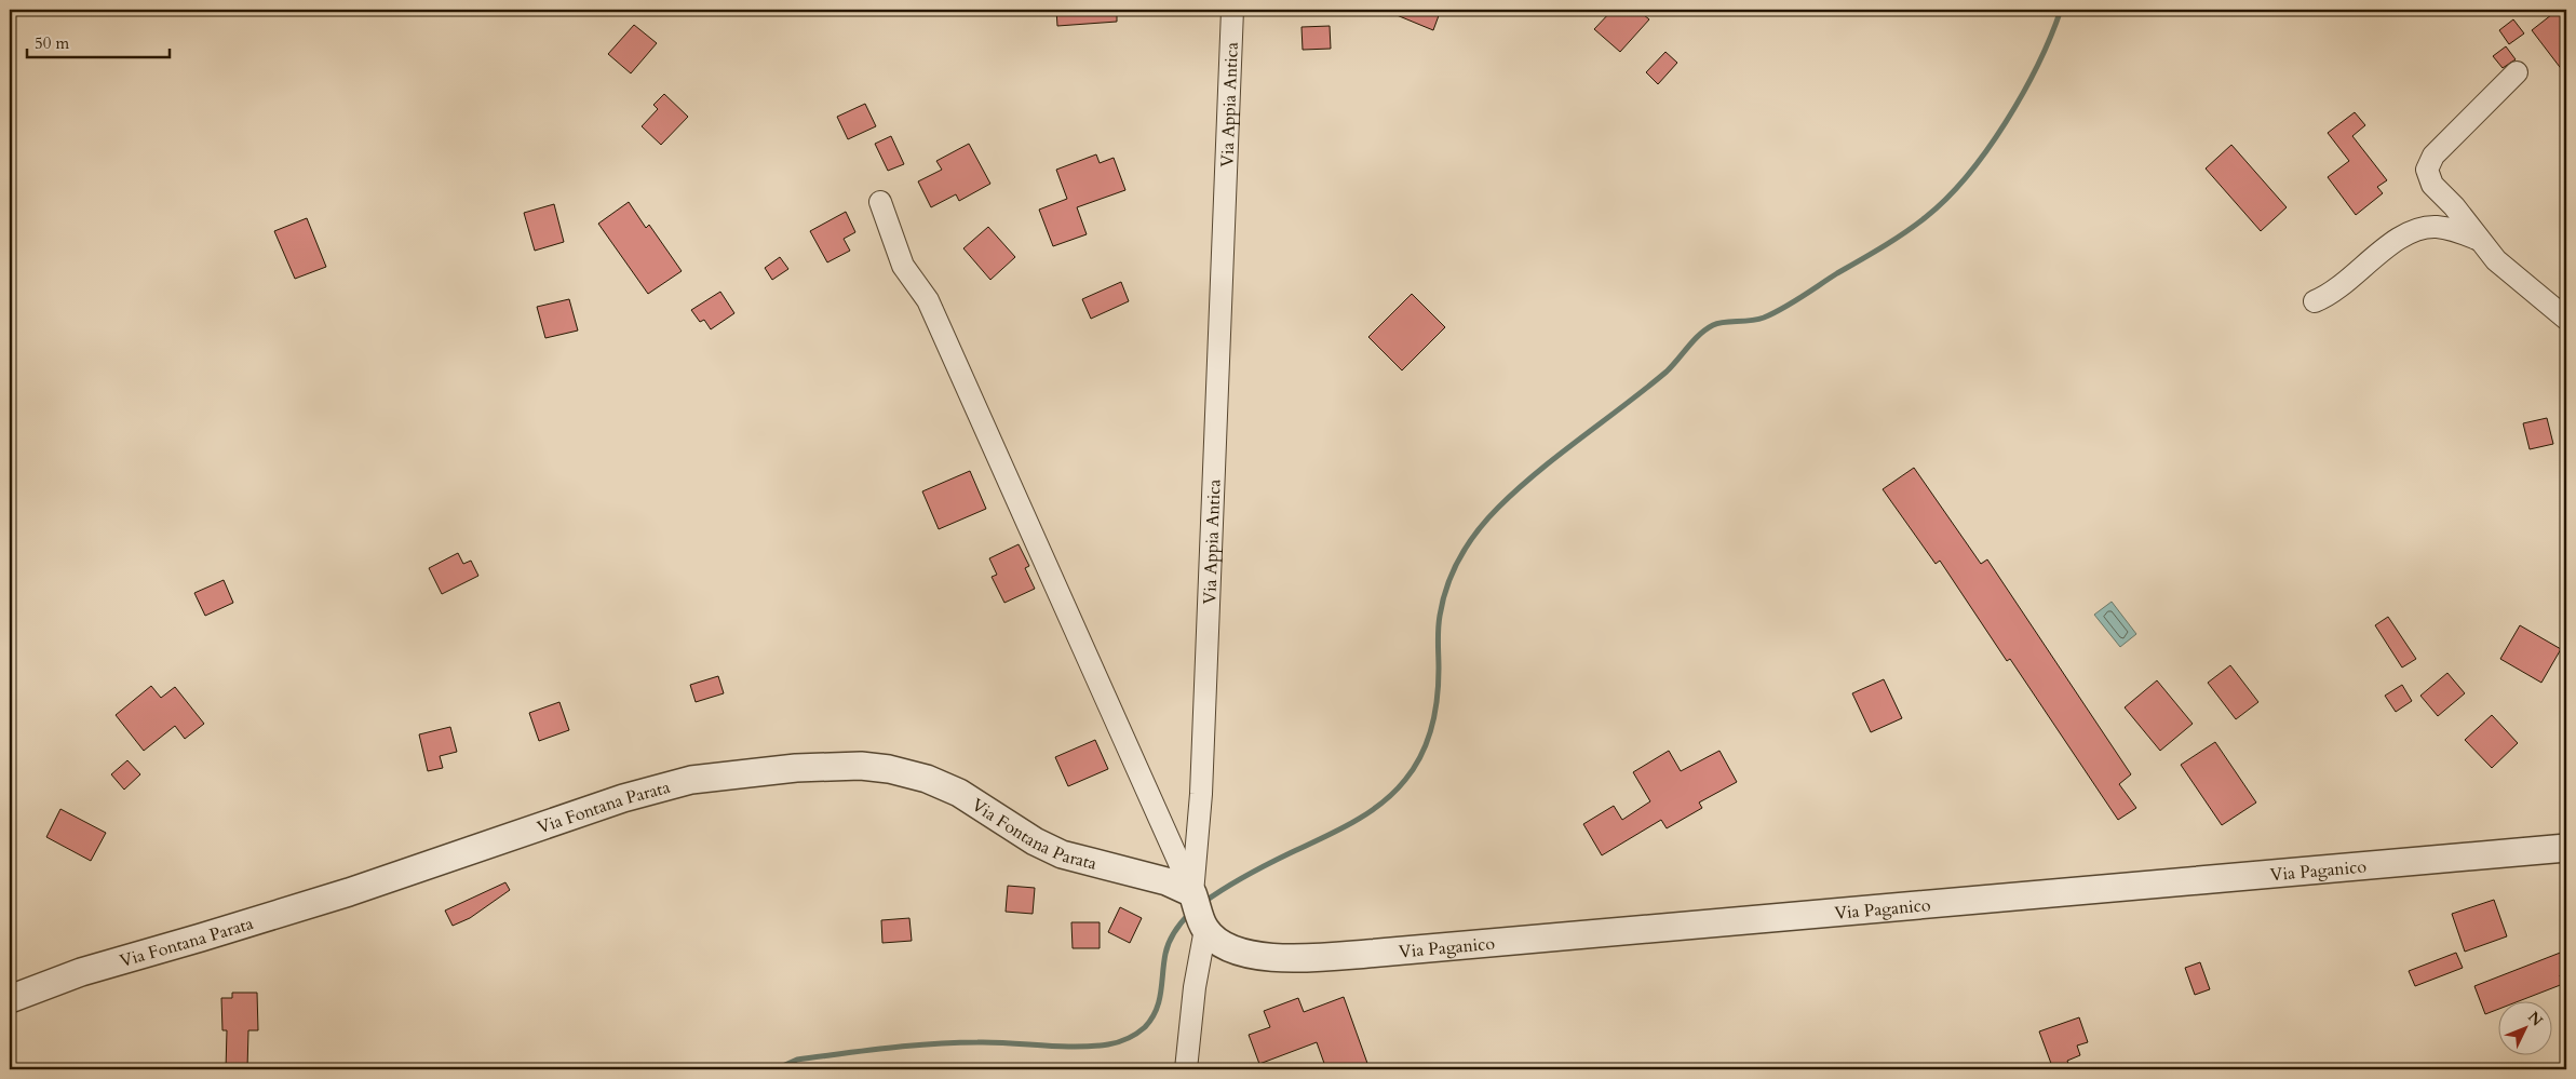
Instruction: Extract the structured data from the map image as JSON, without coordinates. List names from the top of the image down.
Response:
{
  "streets": {
    "street": ["Via Appia Antica", "Via Fontana Parata", "Via Paganico"]
  },
  "crossings": [
    ["Via Appia Antica", "Via Fontana Parata"],
    ["Via Appia Antica", "Via Paganico"]
  ],
  "scale_bar": "50 m",
  "north": "top right"
}
